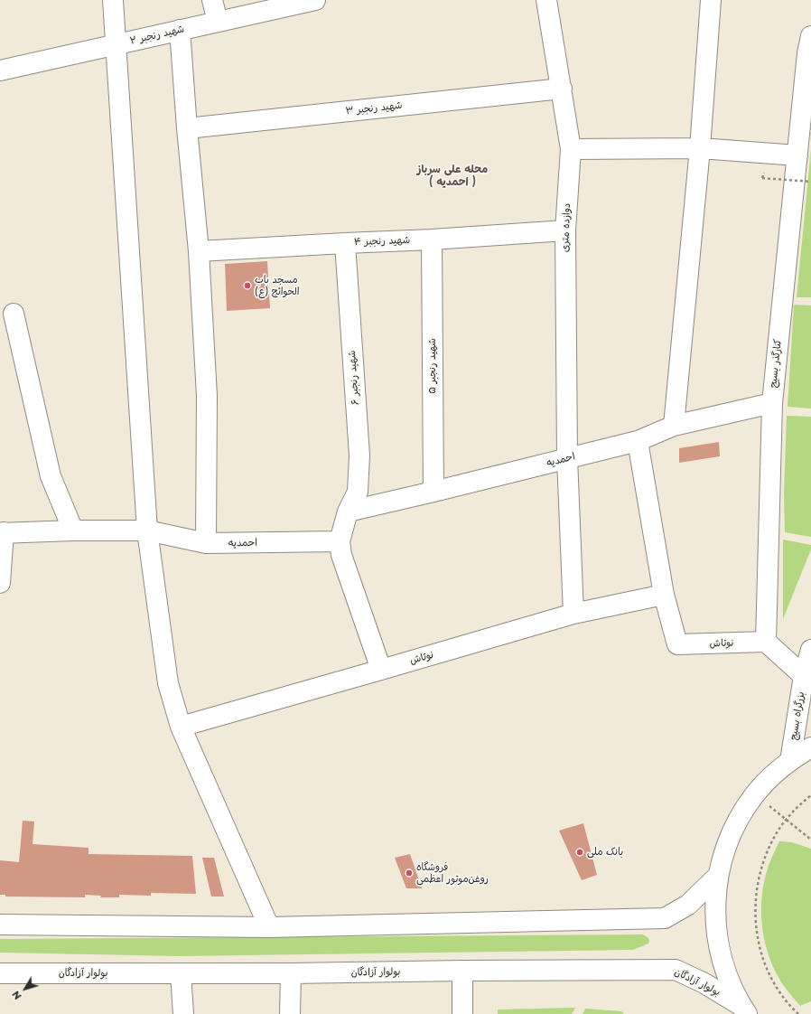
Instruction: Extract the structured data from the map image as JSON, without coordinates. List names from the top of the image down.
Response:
{
  "streets": {
    "main road": [
      "۲ شهید رنجبر",
      "شهید رنجبر ۳",
      "دوازده متری",
      "شهید رنجبر ۴",
      "کنارگذر بسیج",
      "شهید رنجبر ۵",
      "شهید رنجبر ۶",
      "احمدیه",
      "نوتاش",
      "بزرگراه بسیج",
      "بولوار آزادگان"
    ]
  },
  "crossings": [
    ["شهید رنجبر ۳", "دوازده متری"],
    ["دوازده متری", "شهید رنجبر ۴"],
    ["دوازده متری", "احمدیه"],
    ["دوازده متری", "نوتاش"],
    ["شهید رنجبر ۴", "شهید رنجبر ۵"],
    ["شهید رنجبر ۴", "شهید رنجبر ۶"],
    ["کنارگذر بسیج", "احمدیه"],
    ["کنارگذر بسیج", "نوتاش"],
    ["شهید رنجبر ۵", "احمدیه"],
    ["شهید رنجبر ۶", "احمدیه"]
  ],
  "districts": ["محله علی سرباز ( احمدیه )"],
  "places": ["مسجد باب الحوائج (ع)", "بانک ملی", "فروشگاه روغن‌موتور اعظمی"],
  "north": "bottom left"
}
